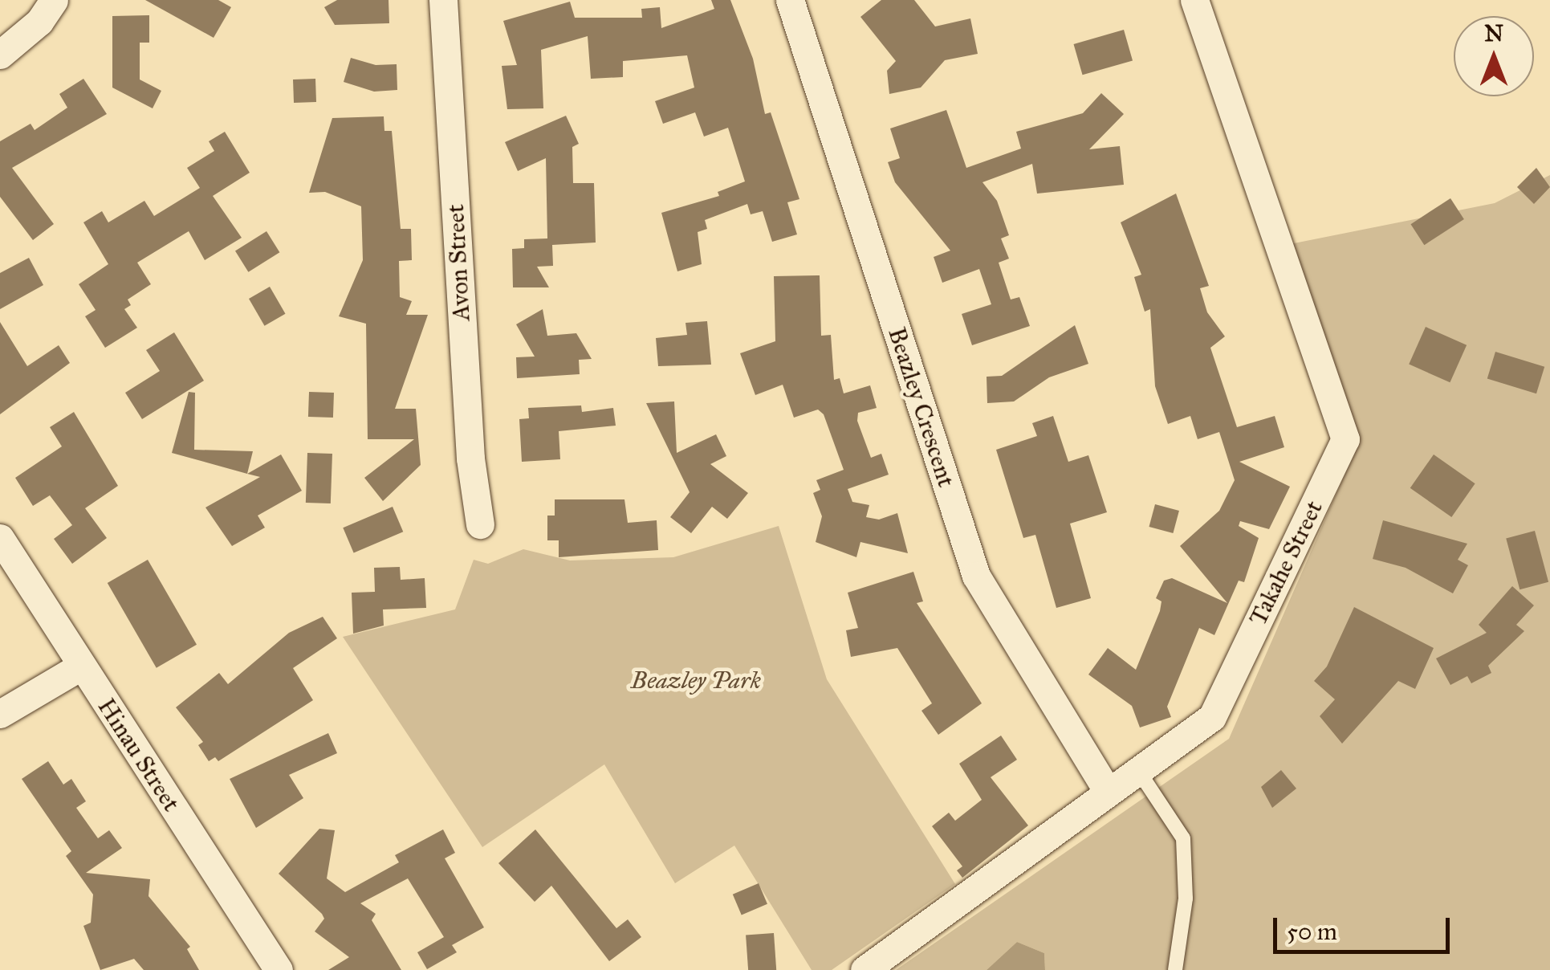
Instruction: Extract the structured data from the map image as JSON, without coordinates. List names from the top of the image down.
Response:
{
  "streets": {
    "street": [
      "Avon Street",
      "Beazley Crescent",
      "Takahe Street",
      "Hinau Street"
    ]
  },
  "crossings": [
    ["Beazley Crescent", "Takahe Street"]
  ],
  "parks": ["Beazley Park"],
  "scale_bar": "50 m",
  "north": "top"
}
